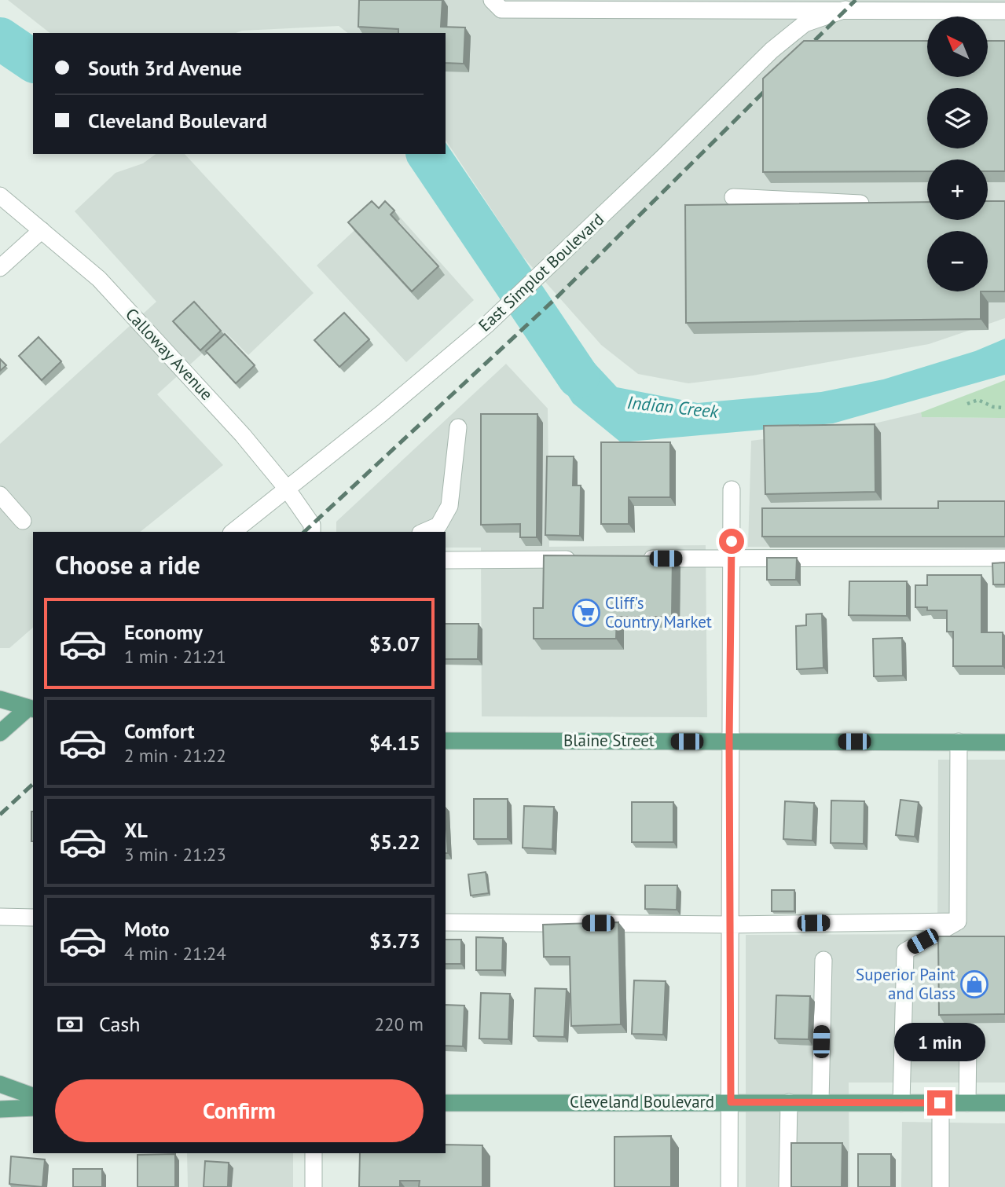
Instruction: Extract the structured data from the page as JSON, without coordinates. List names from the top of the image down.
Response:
{
  "streets": {
    "main road": ["Blaine Street", "Cleveland Boulevard"],
    "street": ["East Simplot Boulevard", "Calloway Avenue"]
  },
  "crossings": [
    ["East Simplot Boulevard", "Calloway Avenue"]
  ],
  "water": ["Indian Creek"],
  "places": {
    "supermarket": ["Cliff's Country Market"],
    "shop": ["Superior Paint and Glass"]
  },
  "north": "top left",
  "page": {
    "map_buttons": ["+", "−"],
    "banner": ["South 3rd Avenue", "Cleveland Boulevard"],
    "heading": "Choose a ride",
    "list": [
      {
        "name": "Economy",
        "note": "1 min · 21:21",
        "value": "$3.07"
      },
      {
        "name": "Comfort",
        "note": "2 min · 21:22",
        "value": "$4.15"
      },
      {
        "name": "XL",
        "note": "3 min · 21:23",
        "value": "$5.22"
      },
      {
        "name": "Moto",
        "note": "4 min · 21:24",
        "value": "$3.73"
      }
    ],
    "pay": ["Cash", "220 m"],
    "bubble": "1 min",
    "buttons": "Confirm"
  }
}
